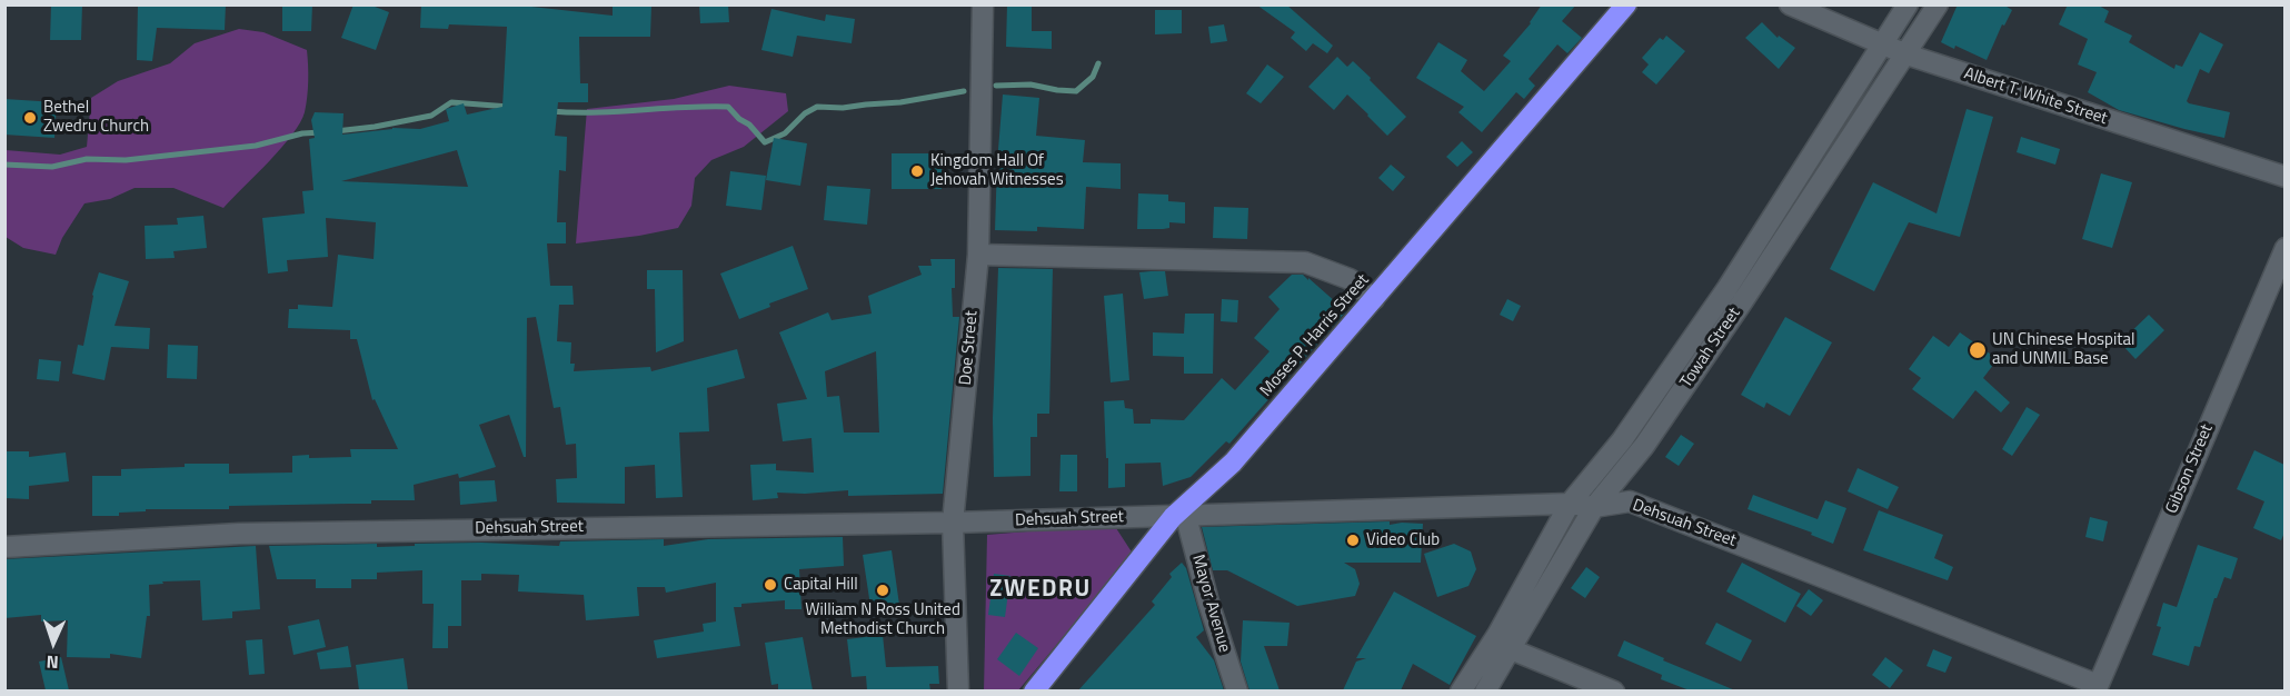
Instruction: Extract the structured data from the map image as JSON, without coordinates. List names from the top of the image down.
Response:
{
  "streets": {
    "highway": ["Moses P. Harris Street"],
    "street": [
      "Albert T. White Street",
      "Doe Street",
      "Towah Street",
      "Gibson Street",
      "Dehsuah Street",
      "Mayor Avenue"
    ]
  },
  "crossings": [
    ["Albert T. White Street", "Towah Street"],
    ["Moses P. Harris Street", "Dehsuah Street"],
    ["Moses P. Harris Street", "Mayor Avenue"],
    ["Doe Street", "Dehsuah Street"],
    ["Towah Street", "Dehsuah Street"],
    ["Gibson Street", "Dehsuah Street"],
    ["Dehsuah Street", "Mayor Avenue"]
  ],
  "districts": ["ZWEDRU"],
  "places": [
    "Bethel Zwedru Church",
    "Kingdom Hall Of Jehovah Witnesses",
    "UN Chinese Hospital and UNMIL Base",
    "Video Club",
    "Capital Hill",
    "William N Ross United Methodist Church"
  ],
  "north": "bottom"
}
